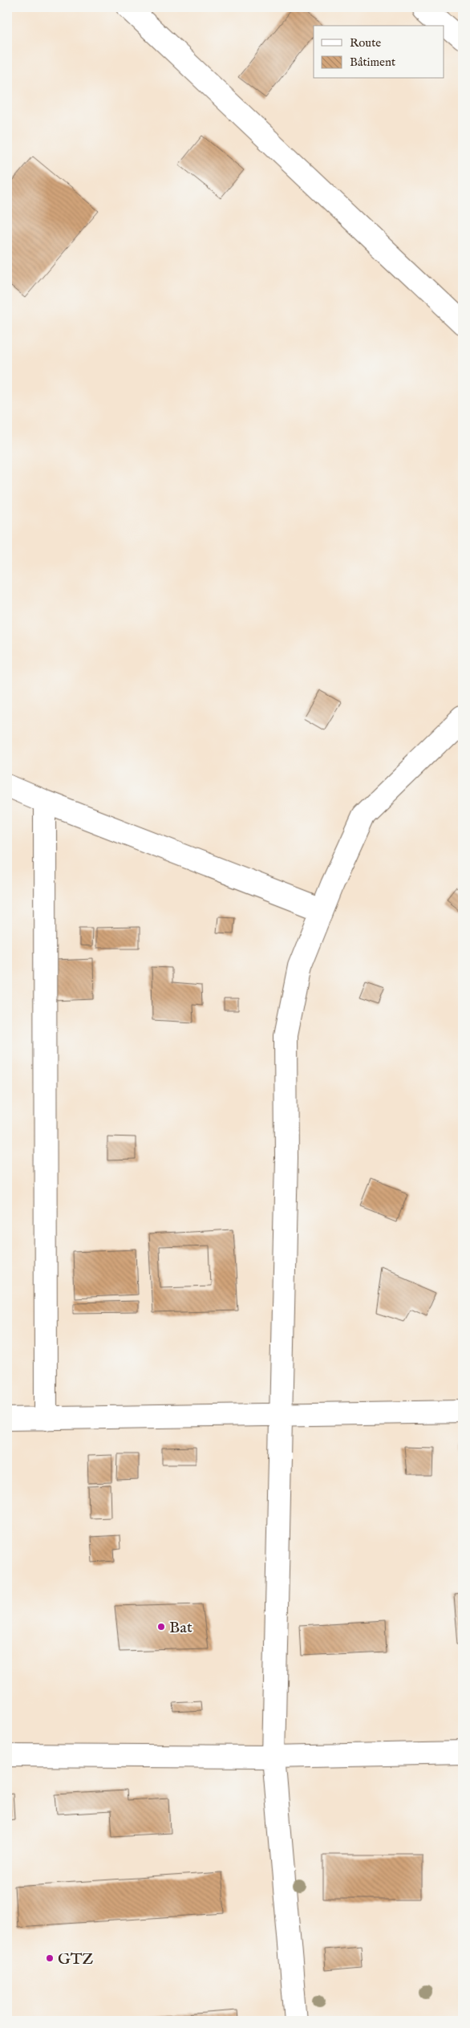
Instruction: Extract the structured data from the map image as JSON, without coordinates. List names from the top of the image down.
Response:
{
  "places": ["Bat", "GTZ"],
  "legend": ["Route", "Bâtiment"]
}
